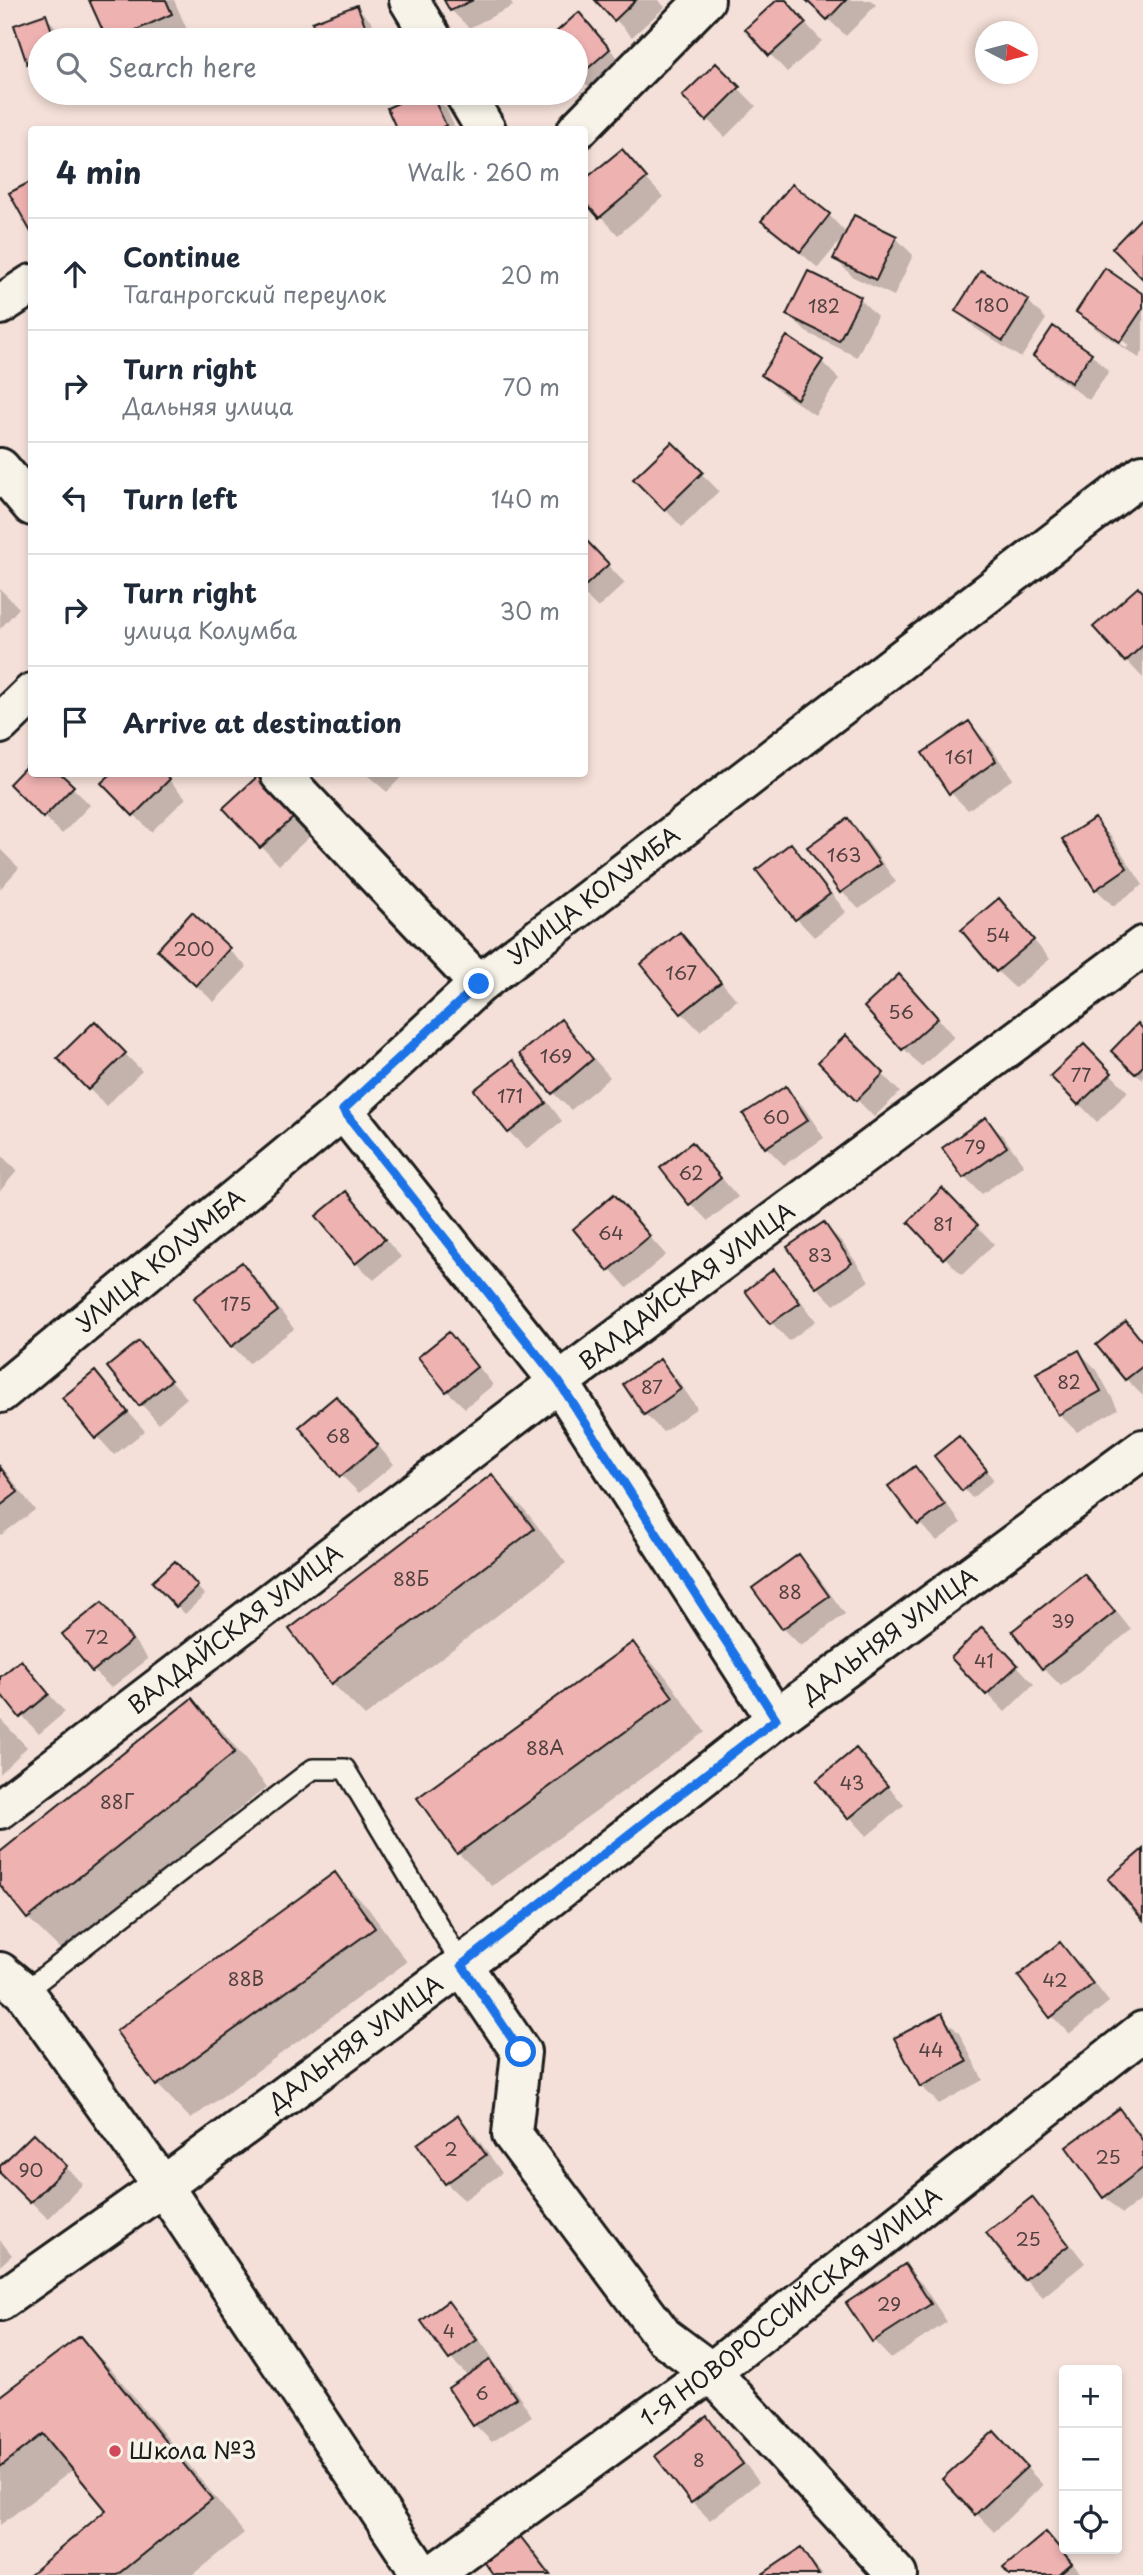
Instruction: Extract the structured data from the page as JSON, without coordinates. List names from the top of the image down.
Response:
{
  "streets": {
    "street": [
      "УЛИЦА КОЛУМБА",
      "ВАЛДАЙСКАЯ УЛИЦА",
      "ДАЛЬНЯЯ УЛИЦА",
      "1-Я НОВОРОССИЙСКАЯ УЛИЦА"
    ]
  },
  "places": ["Школа №3"],
  "house_numbers": [
    "180",
    "182",
    "161",
    "163",
    "54",
    "200",
    "167",
    "56",
    "169",
    "77",
    "171",
    "60",
    "79",
    "62",
    "81",
    "64",
    "83",
    "175",
    "82",
    "87",
    "68",
    "88Б",
    "88",
    "39",
    "72",
    "41",
    "88А",
    "43",
    "88Г",
    "88В",
    "42",
    "44",
    "2",
    "25",
    "90",
    "25",
    "29",
    "4",
    "6",
    "8"
  ],
  "north": "right",
  "page": {
    "search": "Search here",
    "heading": ["4 min", "Walk · 260 m"],
    "list": [
      ["Continue", "Таганрогский переулок", "20 m"],
      ["Turn right", "Дальняя улица", "70 m"],
      ["Turn left", "140 m"],
      ["Turn right", "улица Колумба", "30 m"],
      "Arrive at destination"
    ],
    "map_buttons": ["+", "−"]
  }
}
